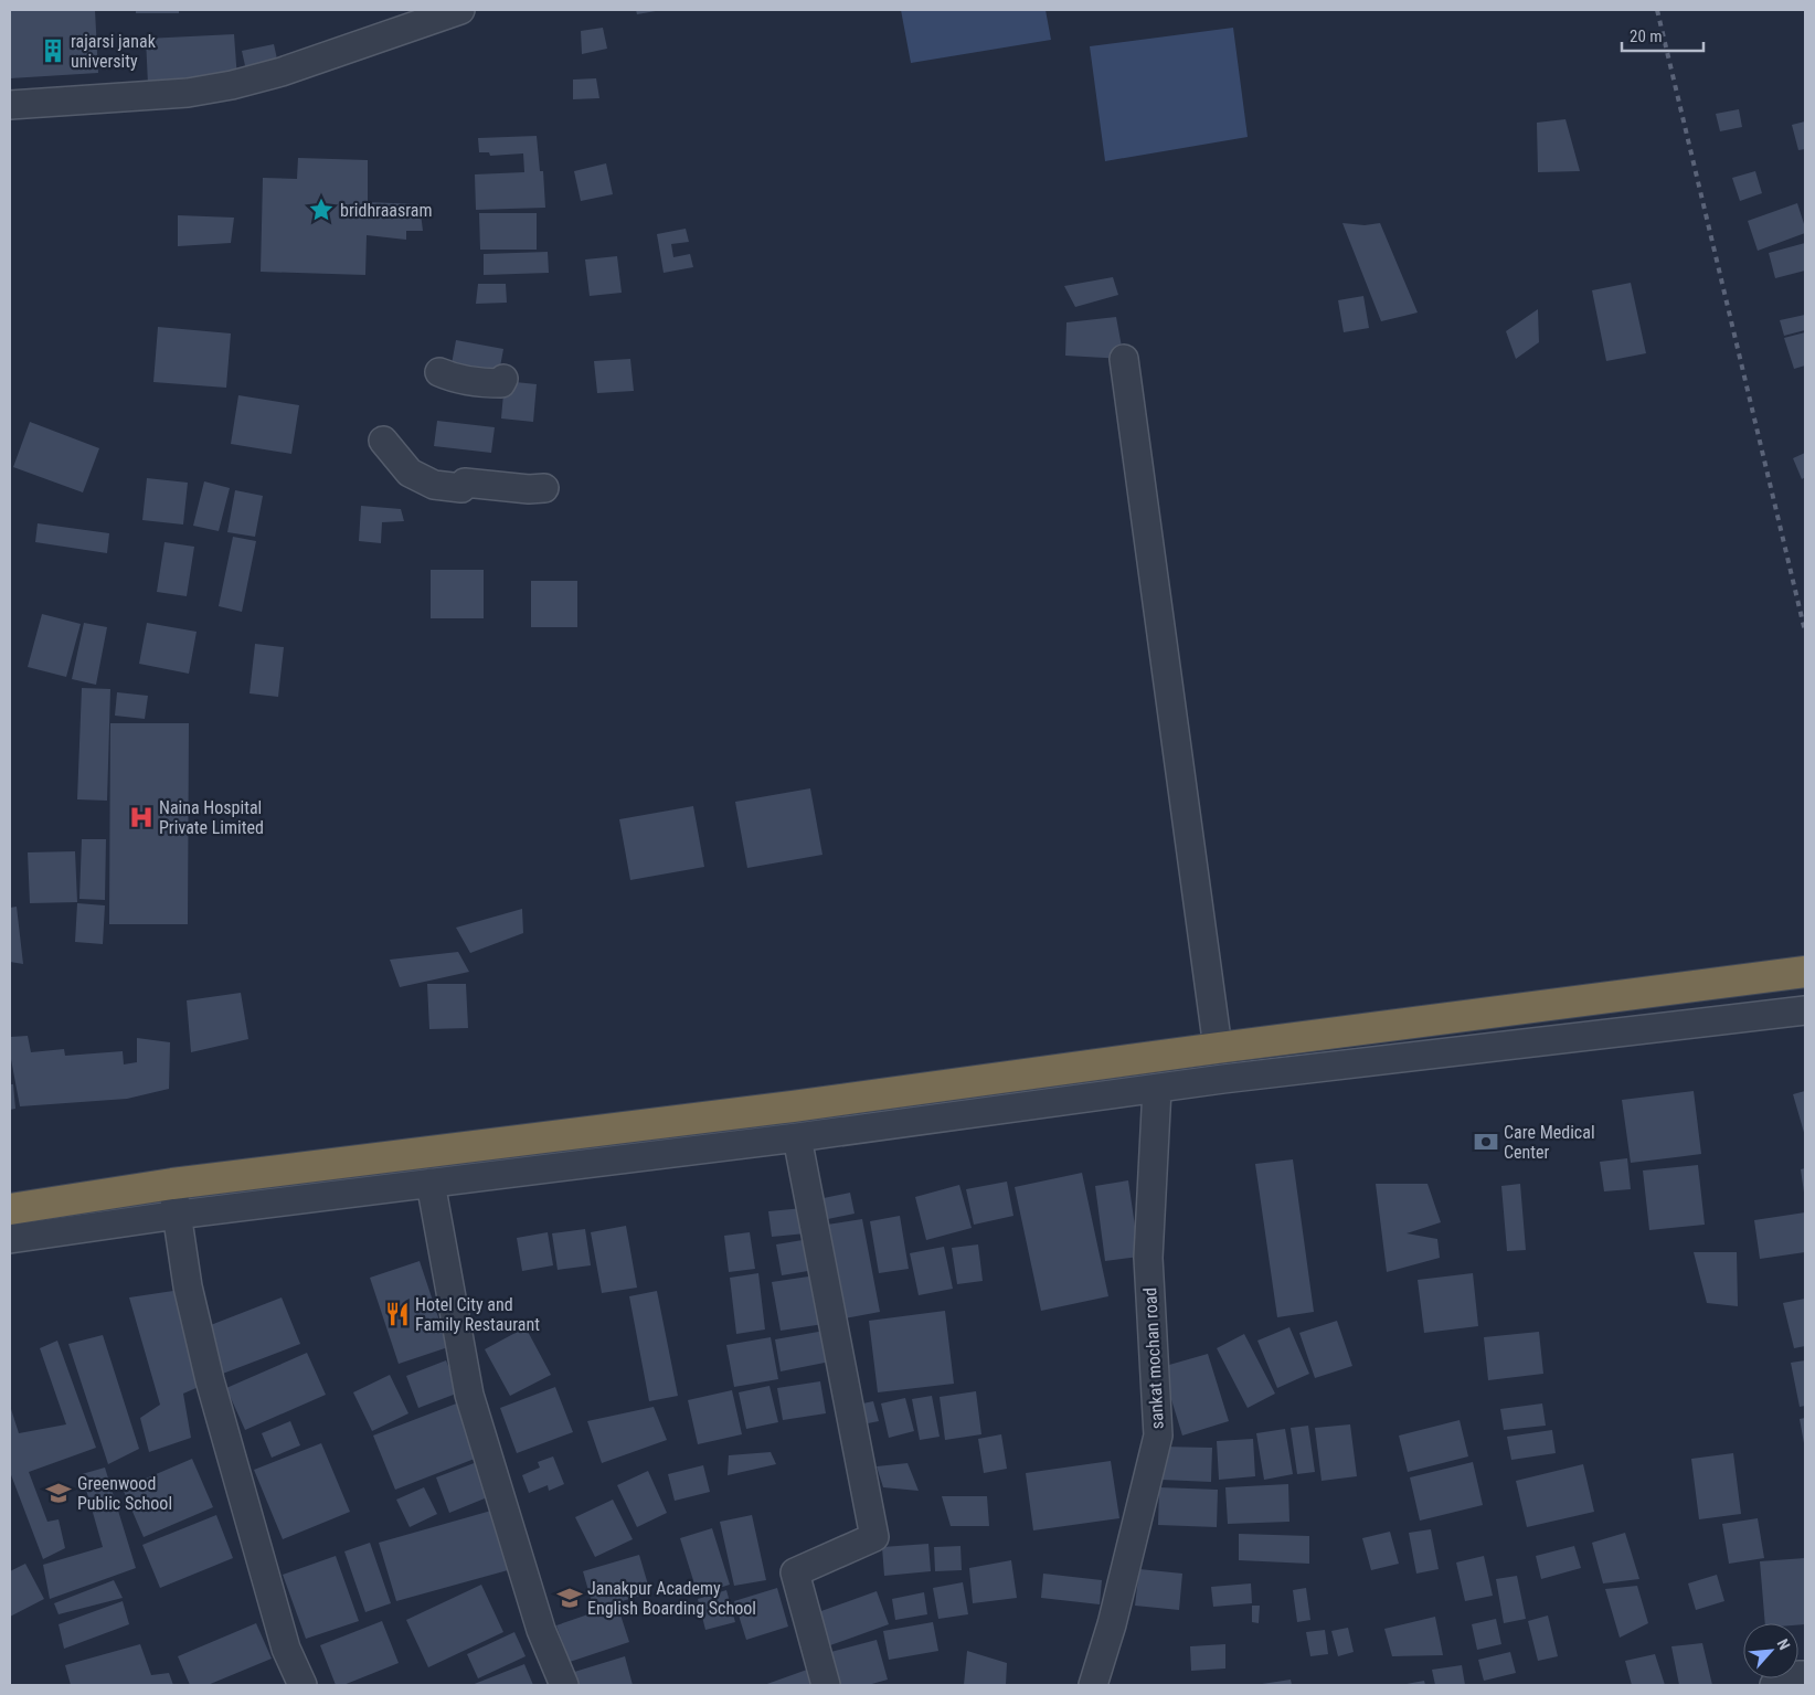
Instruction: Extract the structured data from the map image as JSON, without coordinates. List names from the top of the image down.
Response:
{
  "streets": {
    "street": ["sankat mochan road"]
  },
  "places": {
    "building": ["rajarsi janak university"],
    "place": ["bridhraasram"],
    "hospital": ["Naina Hospital Private Limited"],
    "bank": ["Care Medical Center"],
    "restaurant": ["Hotel City and Family Restaurant"],
    "school or university": ["Greenwood Public School", "Janakpur Academy English Boarding School"]
  },
  "scale_bar": "20 m",
  "north": "top right"
}
